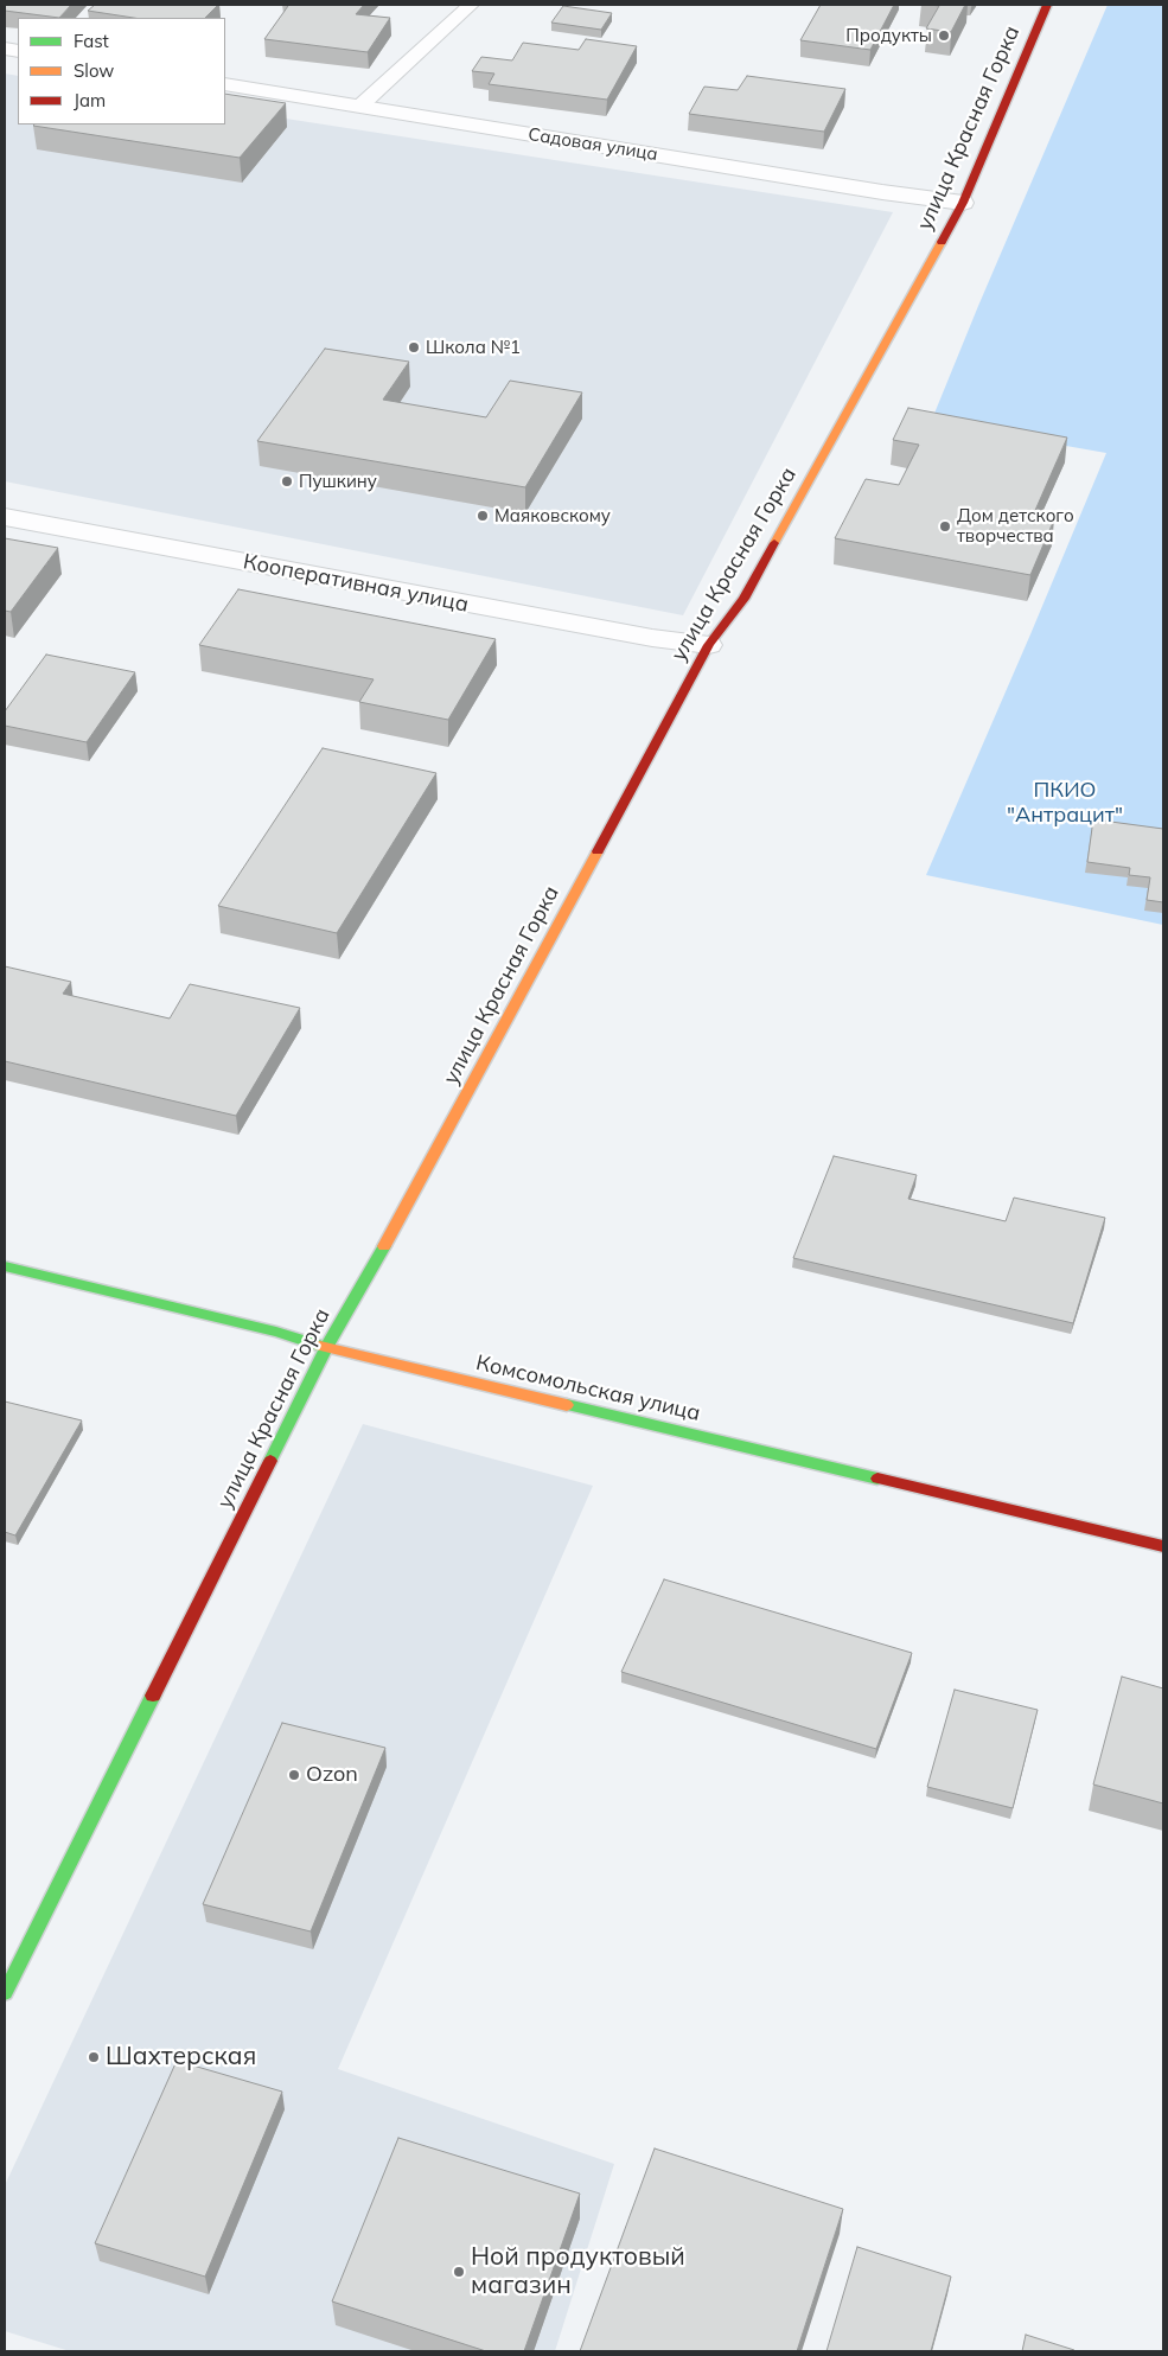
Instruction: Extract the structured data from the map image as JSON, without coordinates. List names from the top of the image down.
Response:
{
  "streets": {
    "street": [
      "улица Красная Горка",
      "Садовая улица",
      "Кооперативная улица",
      "Комсомольская улица"
    ]
  },
  "crossings": [
    ["улица Красная Горка", "Садовая улица"],
    ["улица Красная Горка", "Кооперативная улица"],
    ["улица Красная Горка", "Комсомольская улица"]
  ],
  "parks": ["ПКИО \"Антрацит\""],
  "places": [
    "Продукты",
    "Школа №1",
    "Пушкину",
    "Маяковскому",
    "Дом детского творчества",
    "Ozon",
    "Шахтерская",
    "Ной продуктовый магазин"
  ],
  "legend": ["Fast", "Slow", "Jam"]
}
